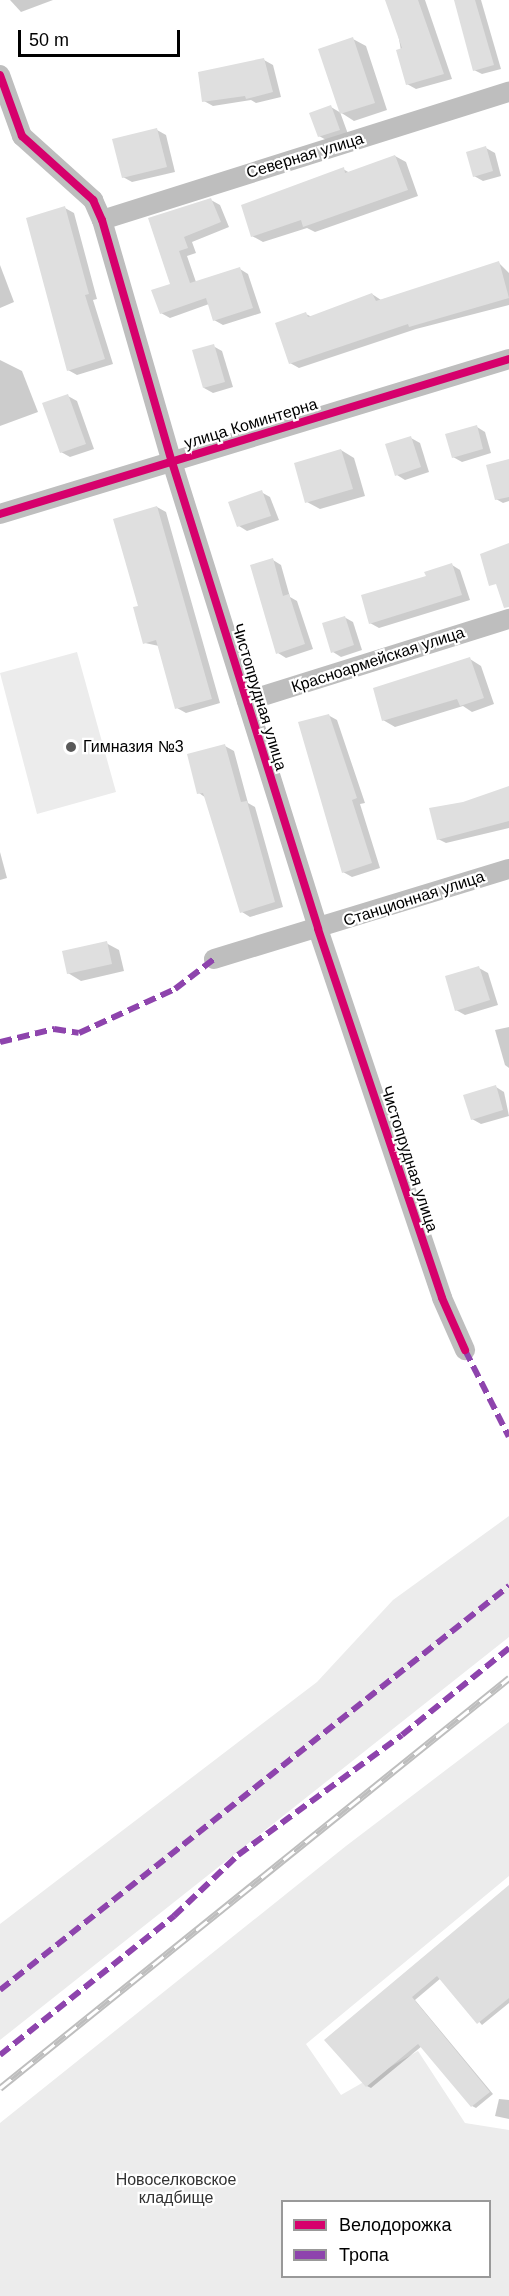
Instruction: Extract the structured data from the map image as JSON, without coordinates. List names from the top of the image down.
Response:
{
  "streets": {
    "street": [
      "Северная улица",
      "улица Коминтерна",
      "Красноармейская улица",
      "Чистопрудная улица",
      "Станционная улица"
    ]
  },
  "crossings": [
    ["Северная улица", "Чистопрудная улица"],
    ["улица Коминтерна", "Чистопрудная улица"],
    ["Красноармейская улица", "Чистопрудная улица"],
    ["Чистопрудная улица", "Станционная улица"]
  ],
  "parks": ["Новоселковское кладбище"],
  "places": ["Гимназия №3"],
  "legend": ["Велодорожка", "Тропа"],
  "scale_bar": "50 m"
}
